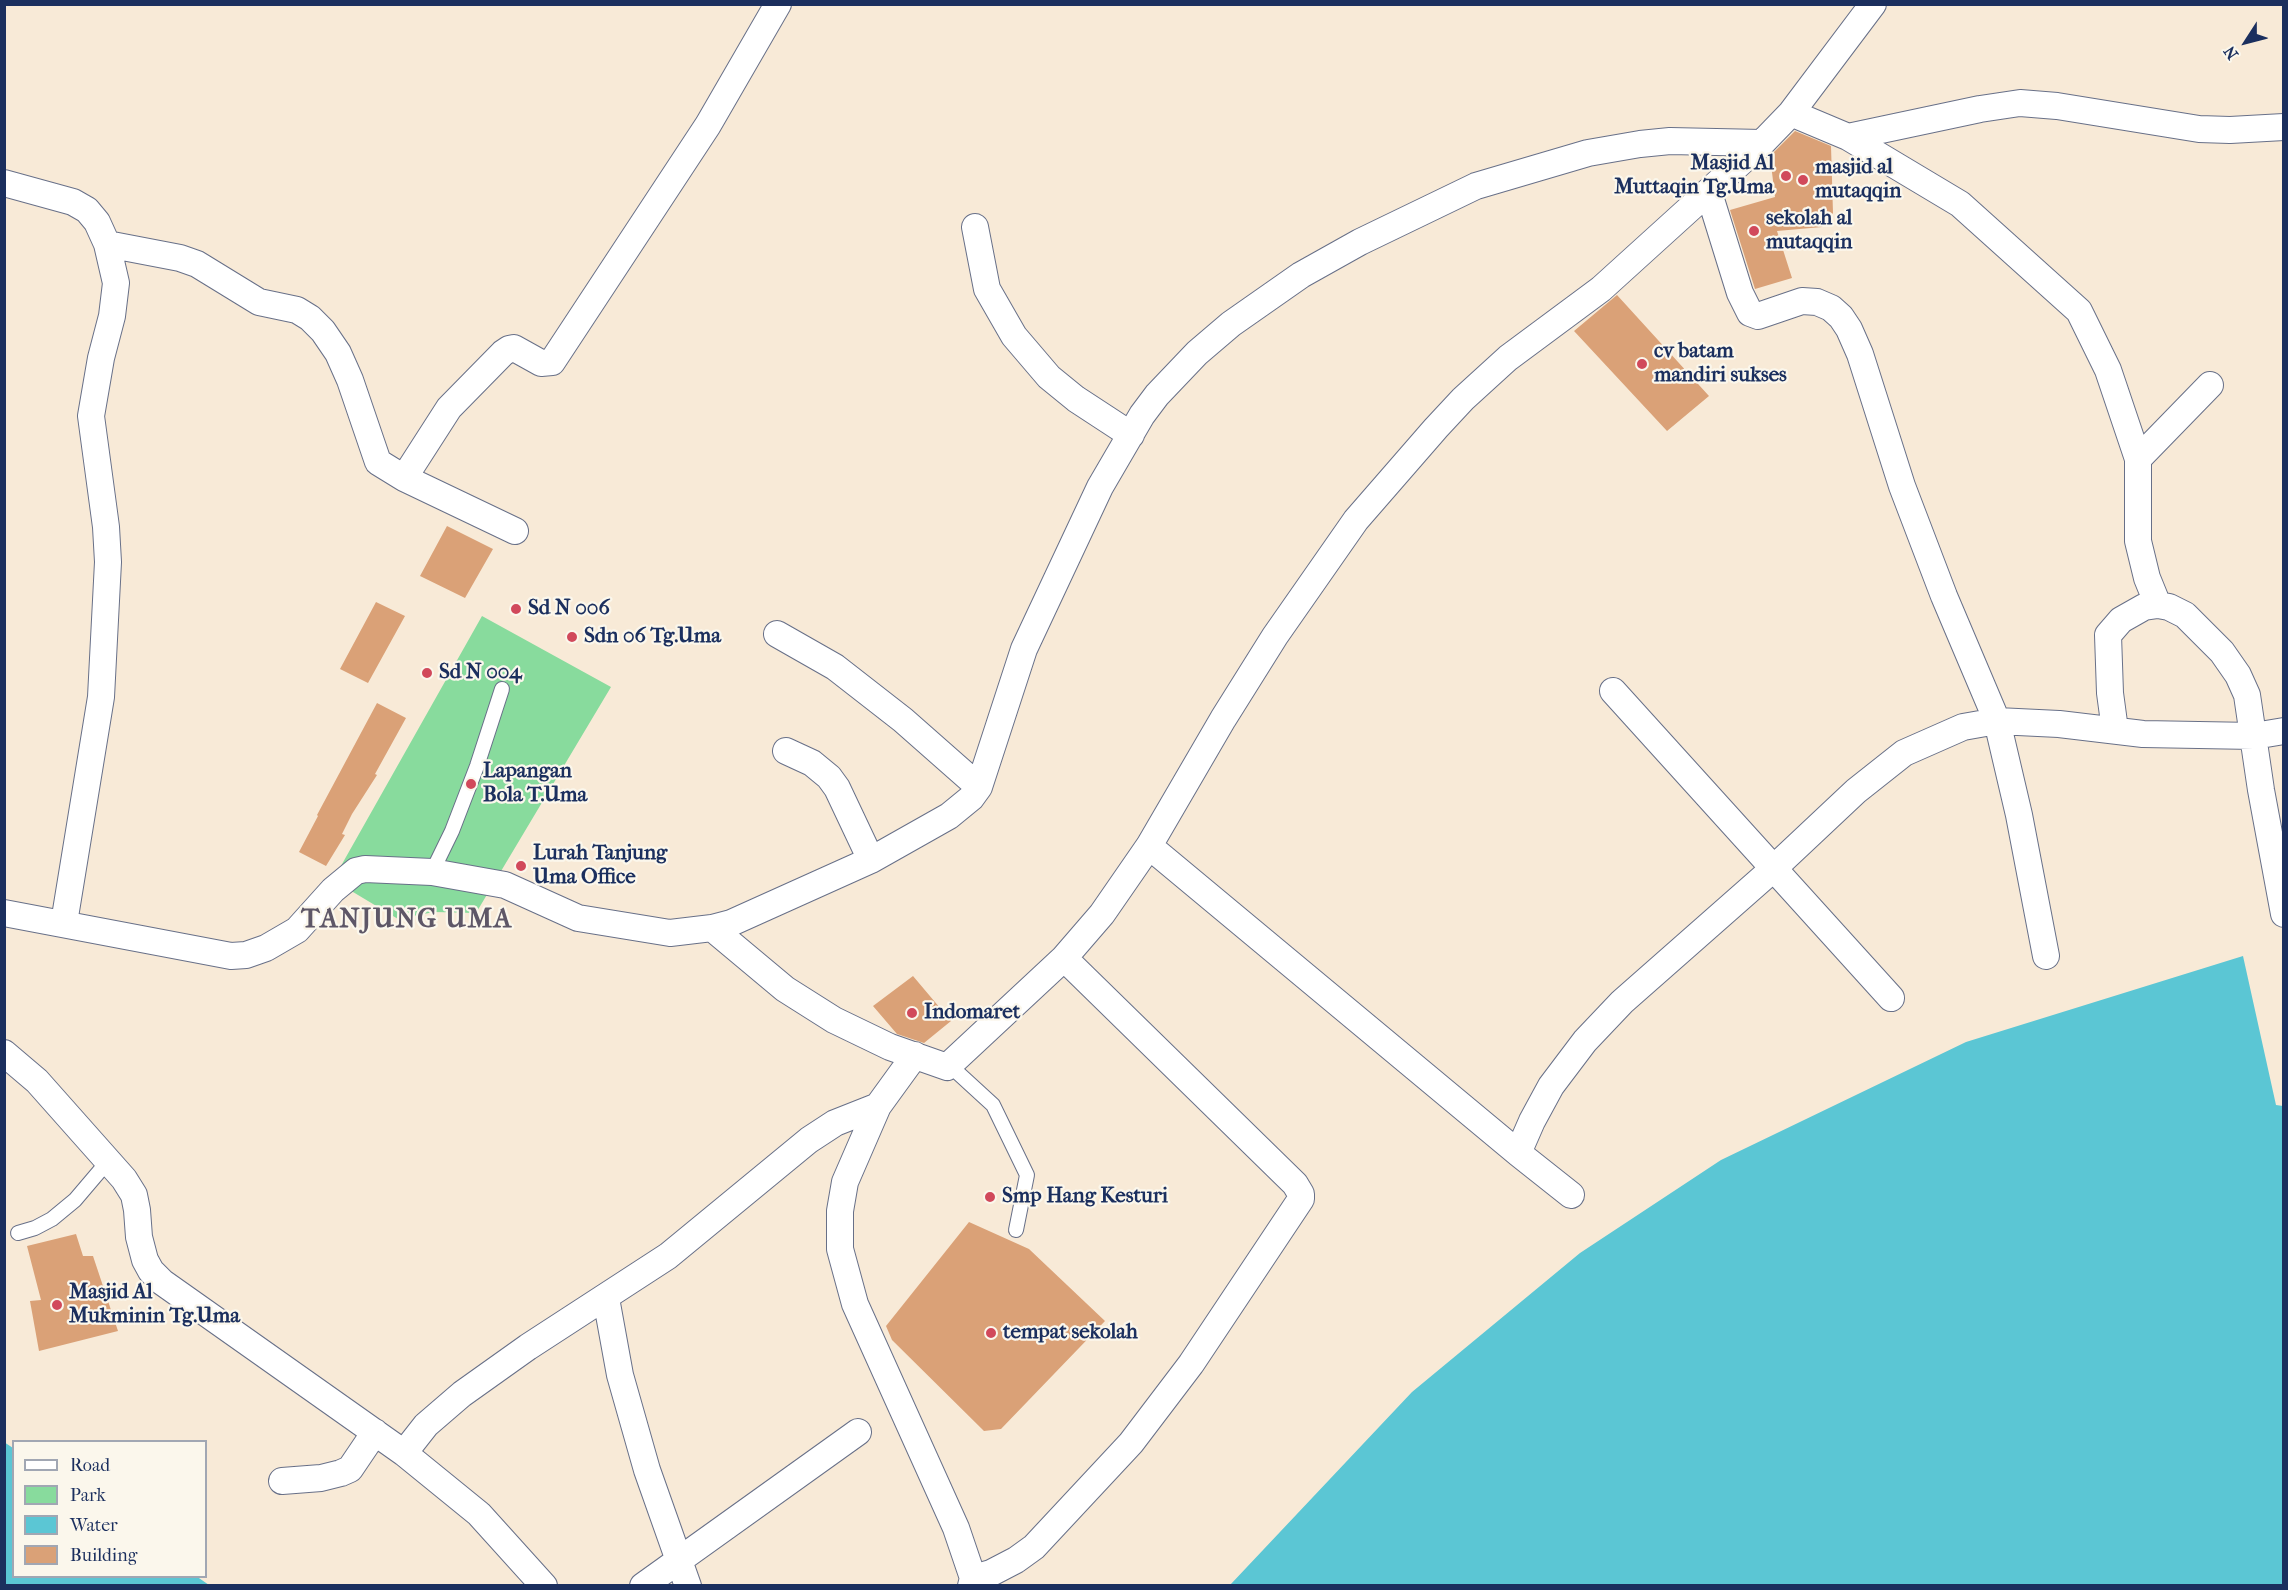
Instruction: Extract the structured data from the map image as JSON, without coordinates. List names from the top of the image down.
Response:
{
  "districts": ["TANJUNG UMA"],
  "places": [
    "Masjid Al Muttaqin Tg.Uma",
    "masjid al mutaqqin",
    "sekolah al mutaqqin",
    "cv batam mandiri sukses",
    "Sd N 006",
    "Sdn 06 Tg.Uma",
    "Sd N 004",
    "Lapangan Bola T.Uma",
    "Lurah Tanjung Uma Office",
    "Indomaret",
    "Smp Hang Kesturi",
    "Masjid Al Mukminin Tg.Uma",
    "tempat sekolah"
  ],
  "legend": [
    "Road",
    "Park",
    "Water",
    "Building"
  ],
  "north": "bottom left"
}
